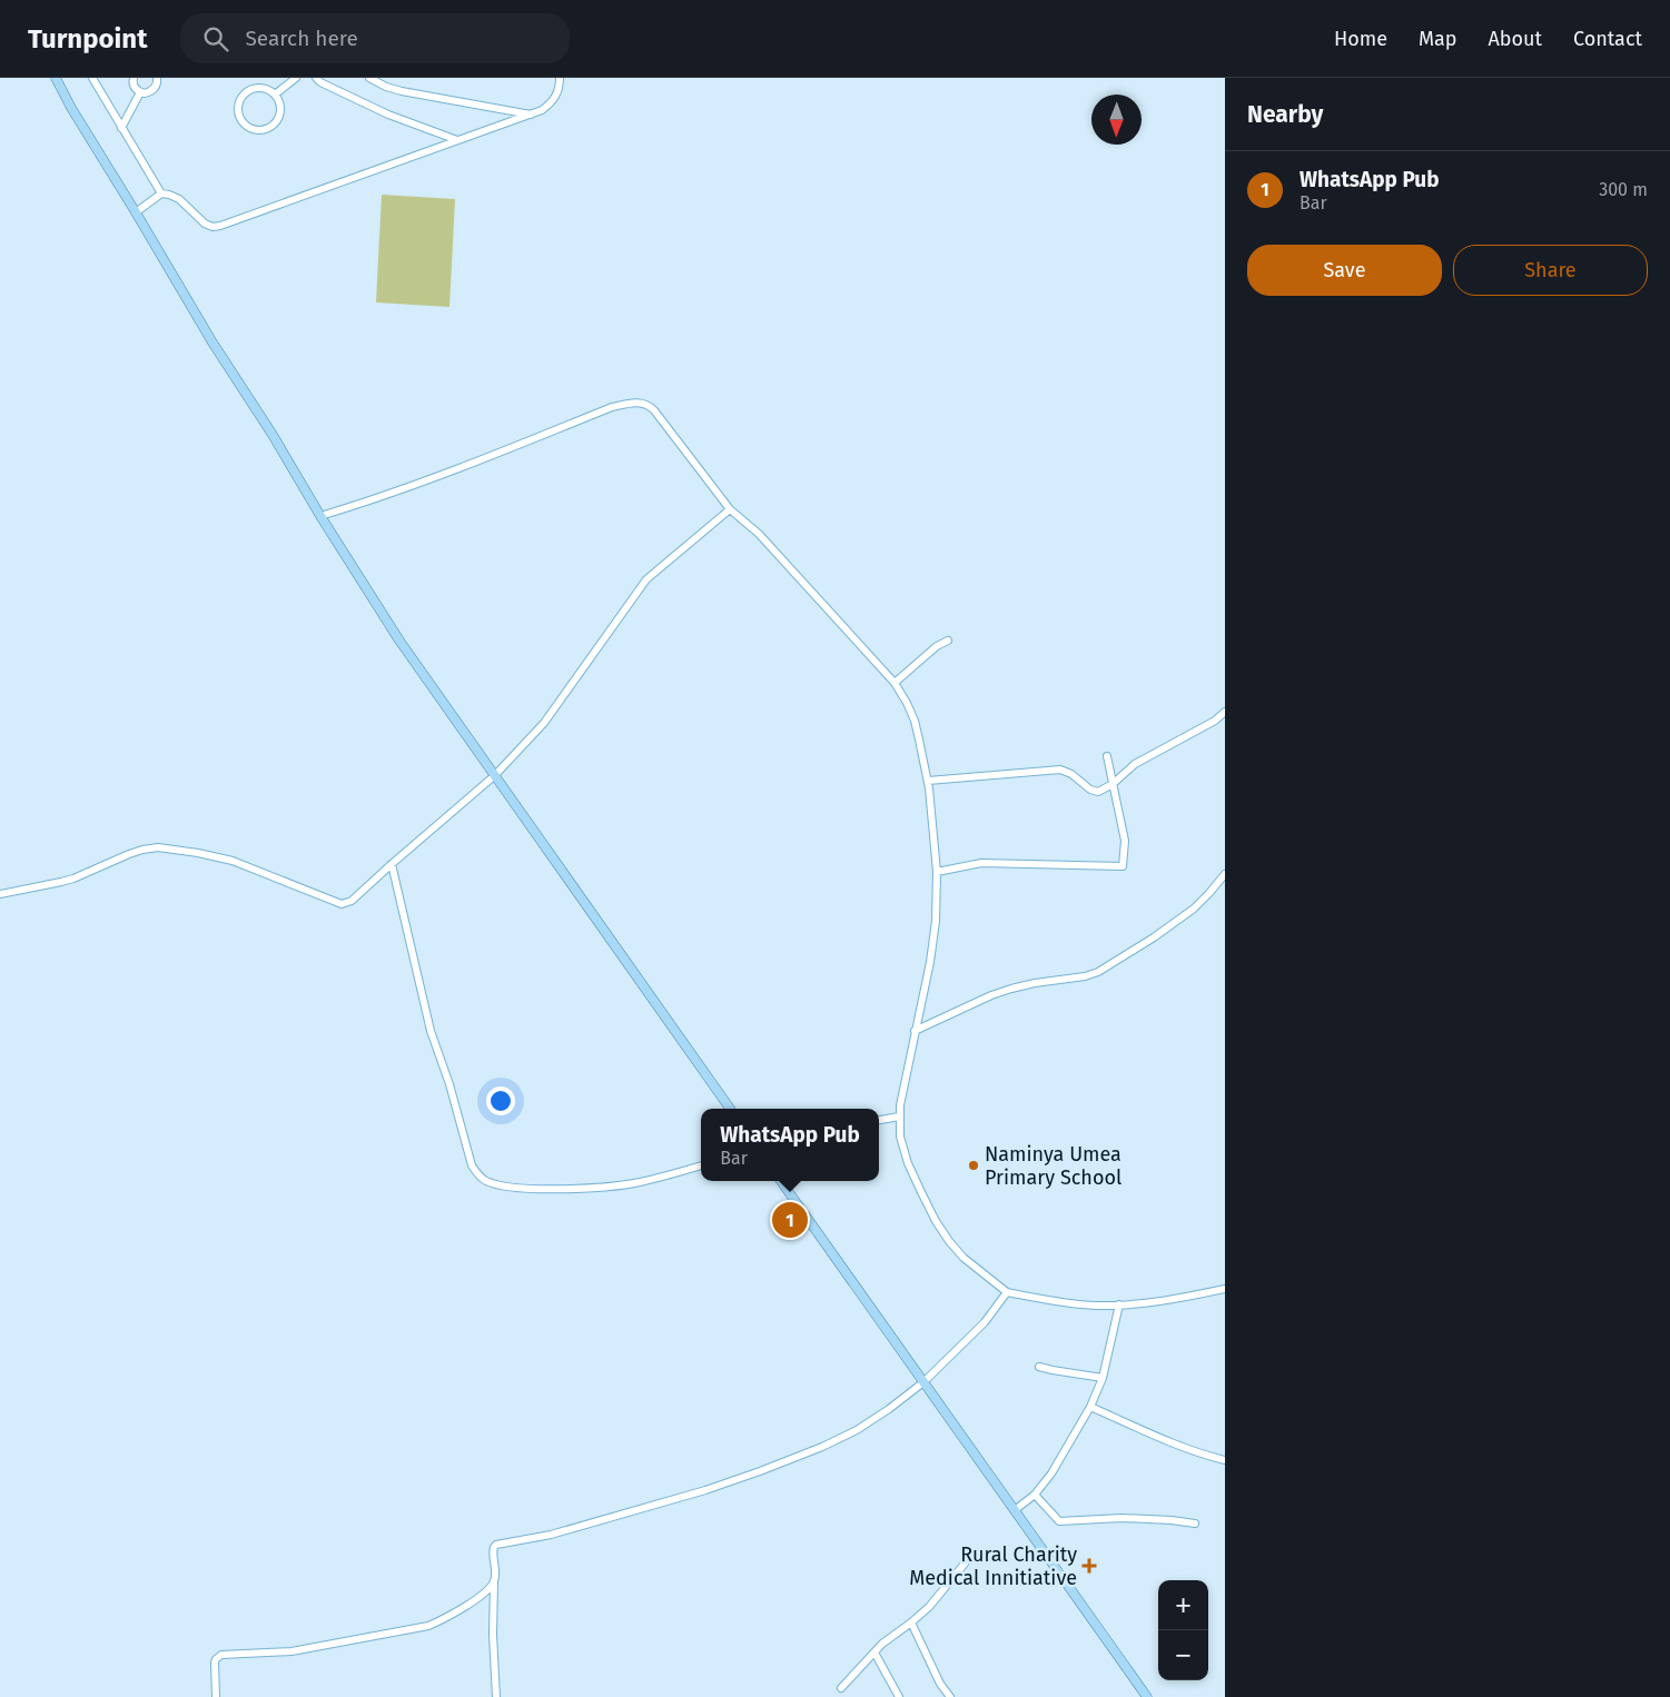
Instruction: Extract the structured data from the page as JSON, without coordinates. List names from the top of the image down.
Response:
{
  "places": {
    "other": ["Naminya Umea Primary School"],
    "health": ["Rural Charity Medical Innitiative"]
  },
  "north": "bottom",
  "page": {
    "header": "Turnpoint",
    "search": "Search here",
    "nav": [
      "Home",
      "Map",
      "About",
      "Contact"
    ],
    "heading": "Nearby",
    "list": [
      {
        "mark": "1",
        "name": "WhatsApp Pub",
        "note": "Bar",
        "value": "300 m"
      }
    ],
    "buttons": ["Save", "Share"],
    "popup": ["WhatsApp Pub", "Bar"],
    "pins": "1",
    "map_buttons": ["+", "−"]
  }
}
